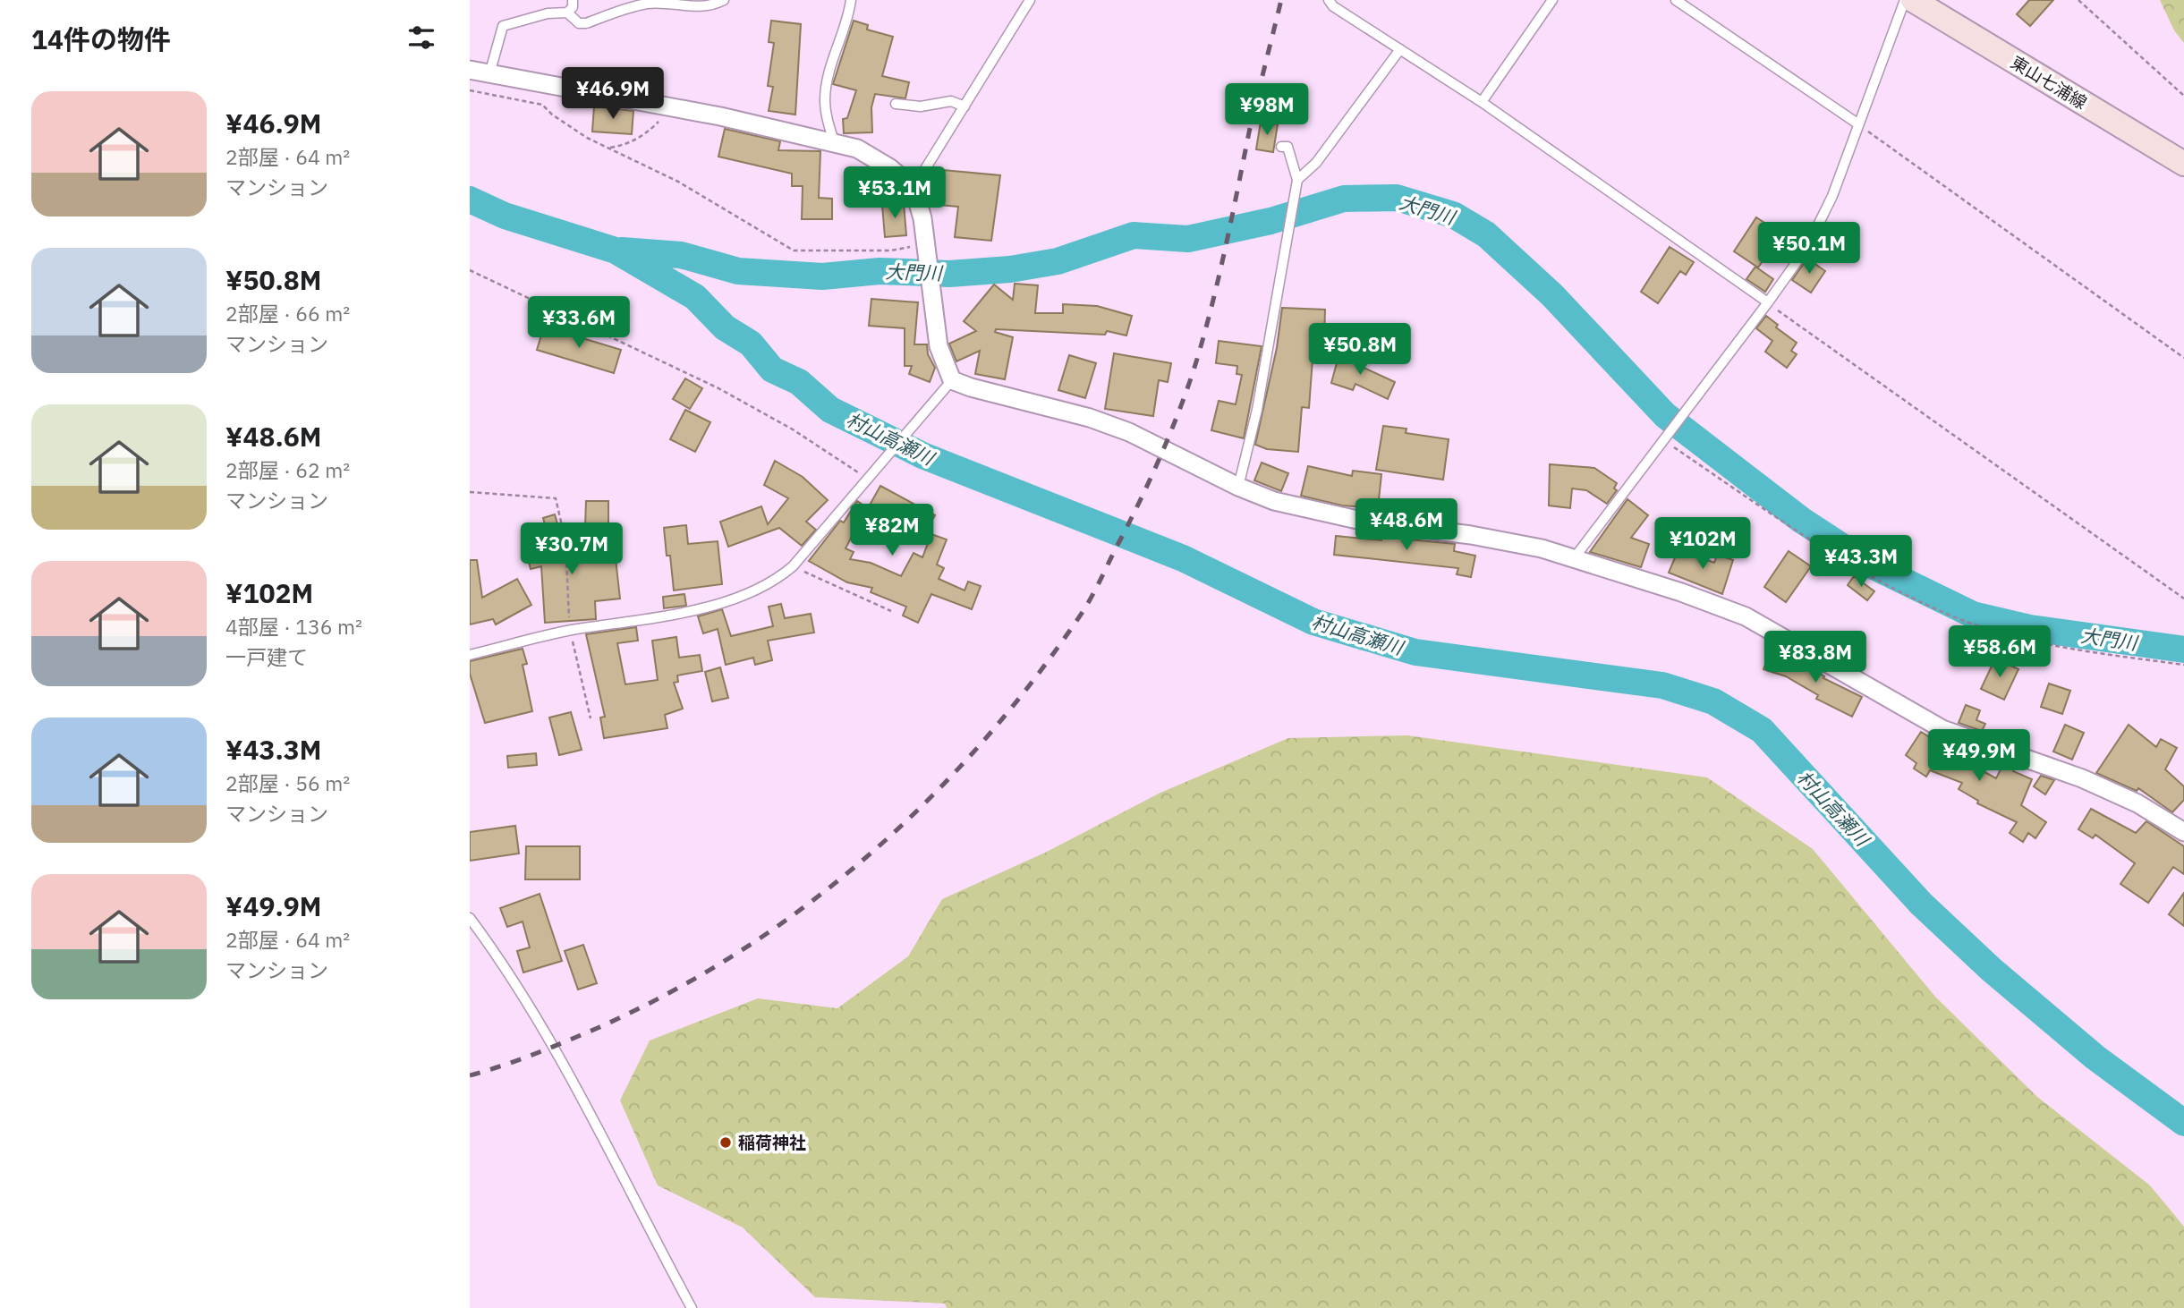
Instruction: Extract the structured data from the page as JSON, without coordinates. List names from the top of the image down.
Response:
{
  "streets": {
    "main road": ["東山七浦線"]
  },
  "water": ["大門川", "村山高瀬川"],
  "places": ["稲荷神社"],
  "page": {
    "heading": "14件の物件",
    "price": [
      "¥46.9M",
      "¥98M",
      "¥53.1M",
      "¥50.1M",
      "¥33.6M",
      "¥50.8M",
      "¥48.6M",
      "¥82M",
      "¥102M",
      "¥30.7M",
      "¥43.3M",
      "¥58.6M",
      "¥83.8M",
      "¥49.9M"
    ],
    "list": [
      {
        "name": "¥46.9M",
        "note": "2部屋 · 64 m² · マンション"
      },
      {
        "name": "¥50.8M",
        "note": "2部屋 · 66 m² · マンション"
      },
      {
        "name": "¥48.6M",
        "note": "2部屋 · 62 m² · マンション"
      },
      {
        "name": "¥102M",
        "note": "4部屋 · 136 m² · 一戸建て"
      },
      {
        "name": "¥43.3M",
        "note": "2部屋 · 56 m² · マンション"
      },
      {
        "name": "¥49.9M",
        "note": "2部屋 · 64 m² · マンション"
      }
    ]
  }
}
